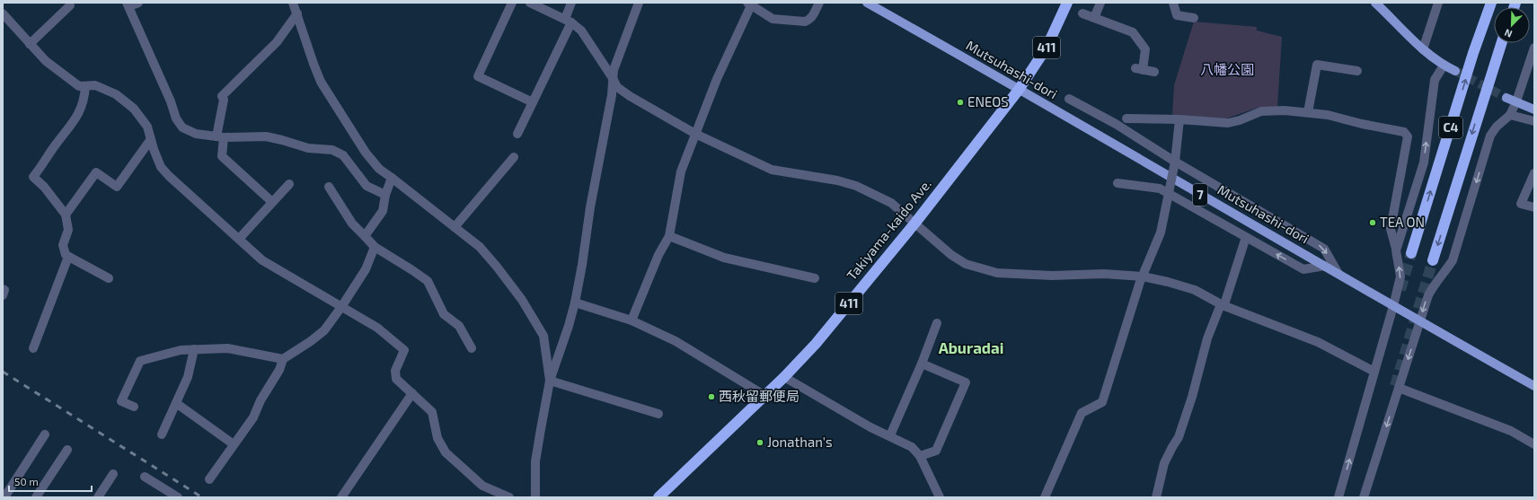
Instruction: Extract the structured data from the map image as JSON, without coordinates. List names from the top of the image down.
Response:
{
  "streets": {
    "highway": ["411", "C4", "Takiyama-kaido Ave."],
    "main road": ["Mutsuhashi-dori", "7"]
  },
  "crossings": [
    ["Mutsuhashi-dori", "Takiyama-kaido Ave."]
  ],
  "districts": ["Aburadai"],
  "parks": ["八幡公園"],
  "places": [
    "ENEOS",
    "TEA ON",
    "西秋留郵便局",
    "Jonathan's"
  ],
  "scale_bar": "50 m",
  "north": "bottom left"
}
